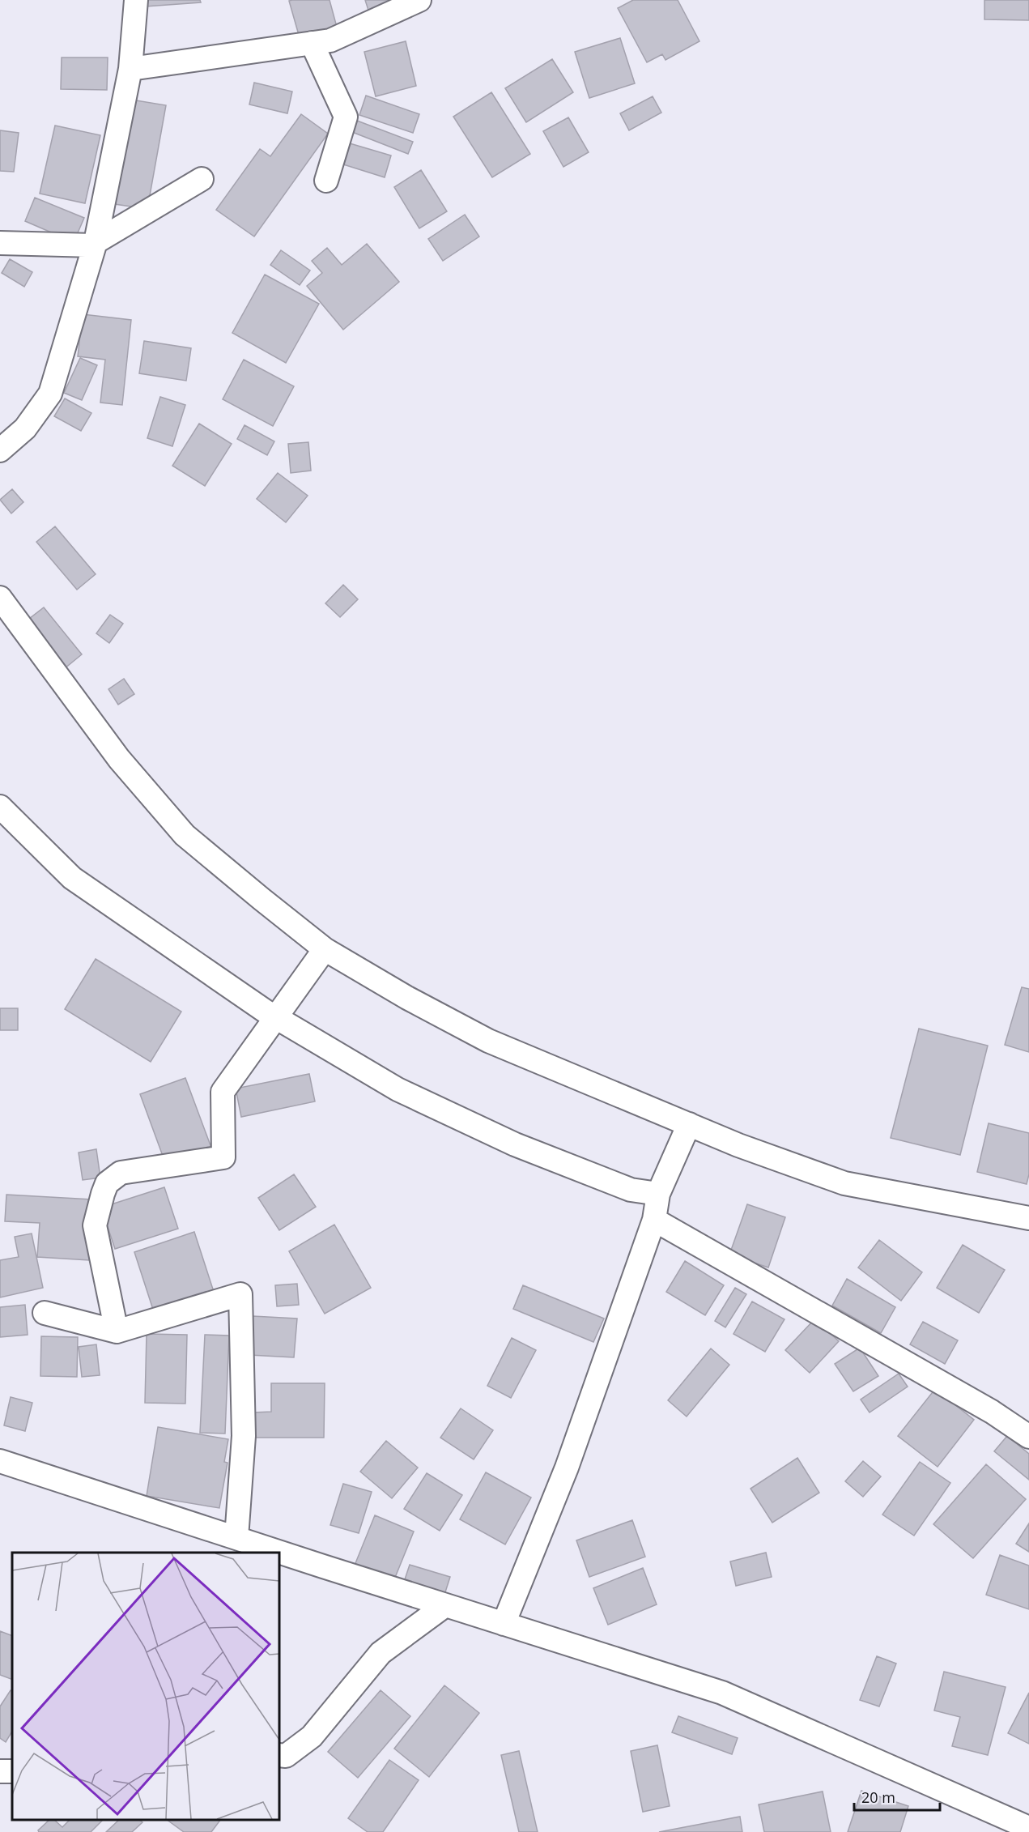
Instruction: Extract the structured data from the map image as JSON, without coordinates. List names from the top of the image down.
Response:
{
  "scale_bar": "20 m"
}
